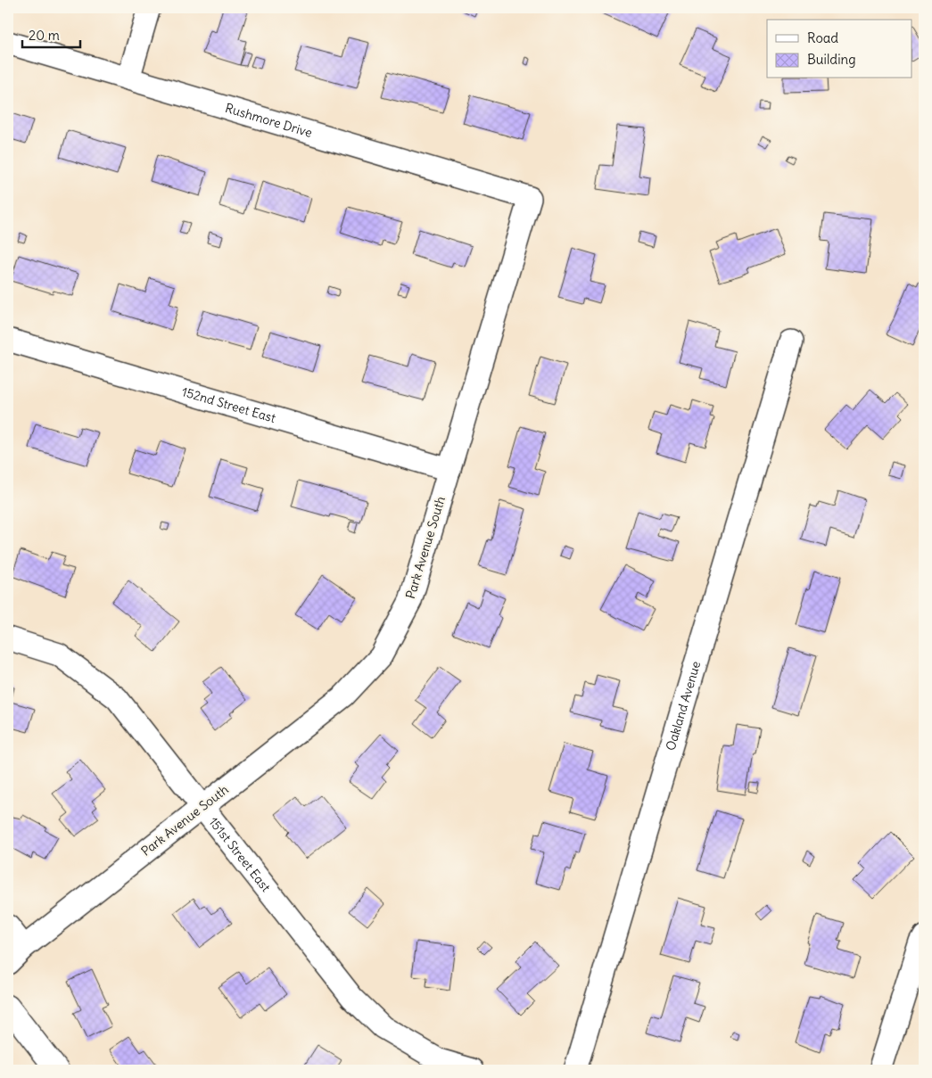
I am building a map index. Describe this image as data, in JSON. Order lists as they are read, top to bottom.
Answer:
{
  "streets": {
    "street": [
      "Rushmore Drive",
      "152nd Street East",
      "Park Avenue South",
      "Oakland Avenue",
      "151st Street East"
    ]
  },
  "crossings": [
    ["Rushmore Drive", "Park Avenue South"],
    ["152nd Street East", "Park Avenue South"],
    ["Park Avenue South", "151st Street East"]
  ],
  "legend": ["Road", "Building"],
  "scale_bar": "20 m"
}
